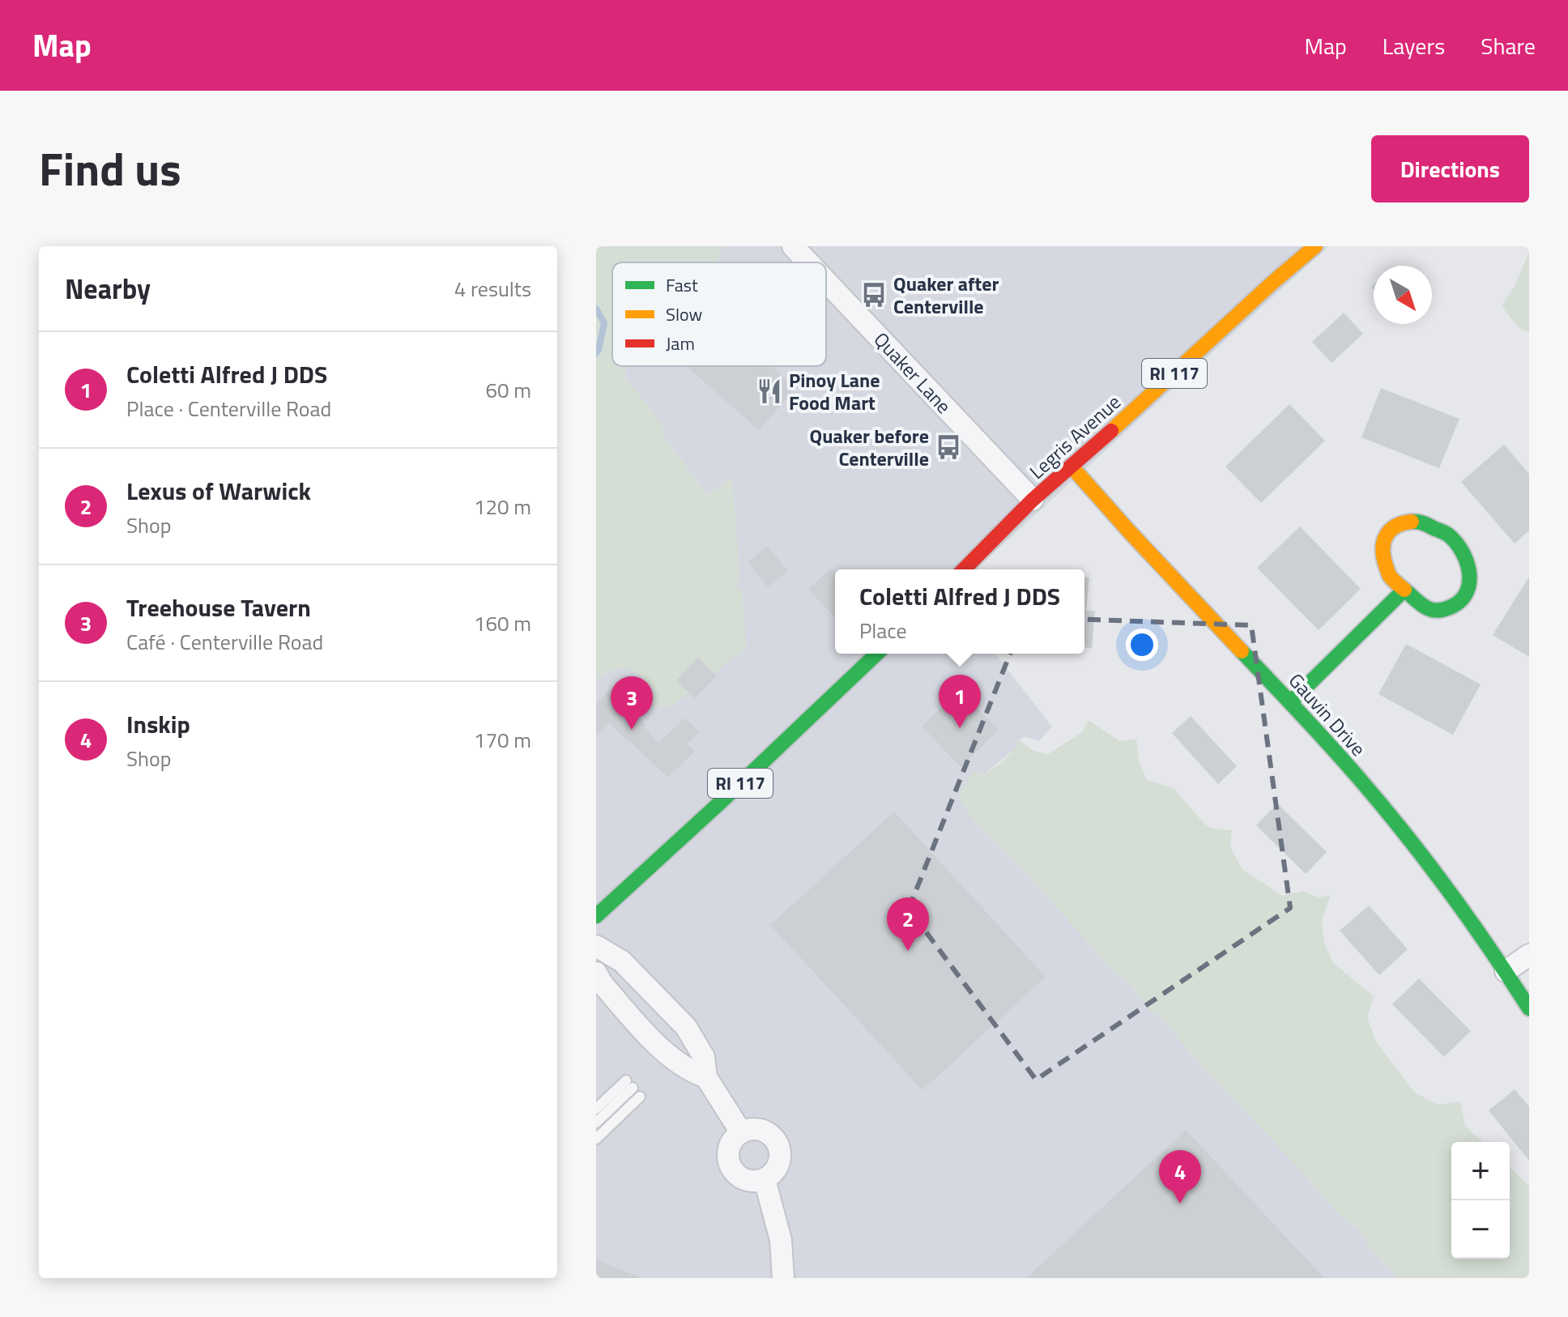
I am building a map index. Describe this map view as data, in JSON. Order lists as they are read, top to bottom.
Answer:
{
  "streets": {
    "street": [
      "Quaker Lane",
      "RI 117",
      "Legris Avenue",
      "Gauvin Drive"
    ]
  },
  "crossings": [
    ["Quaker Lane", "RI 117"],
    ["Quaker Lane", "Legris Avenue"],
    ["RI 117", "Legris Avenue"],
    ["Legris Avenue", "Gauvin Drive"]
  ],
  "places": {
    "bus stop": ["Quaker after Centerville", "Quaker before Centerville"],
    "restaurant": ["Pinoy Lane Food Mart"]
  },
  "legend": ["Fast", "Slow", "Jam"],
  "north": "bottom right",
  "page": {
    "header": "Map",
    "nav": ["Map", "Layers", "Share"],
    "title": "Find us",
    "buttons": "Directions",
    "heading": ["Nearby", "4 results"],
    "list": [
      {
        "mark": "1",
        "name": "Coletti Alfred J DDS",
        "note": "Place · Centerville Road",
        "value": "60 m"
      },
      {
        "mark": "2",
        "name": "Lexus of Warwick",
        "note": "Shop",
        "value": "120 m"
      },
      {
        "mark": "3",
        "name": "Treehouse Tavern",
        "note": "Café · Centerville Road",
        "value": "160 m"
      },
      {
        "mark": "4",
        "name": "Inskip",
        "note": "Shop",
        "value": "170 m"
      }
    ],
    "popup": ["Coletti Alfred J DDS", "Place"],
    "pins": [
      "1",
      "3",
      "2",
      "4"
    ],
    "map_buttons": ["+", "−"]
  }
}
